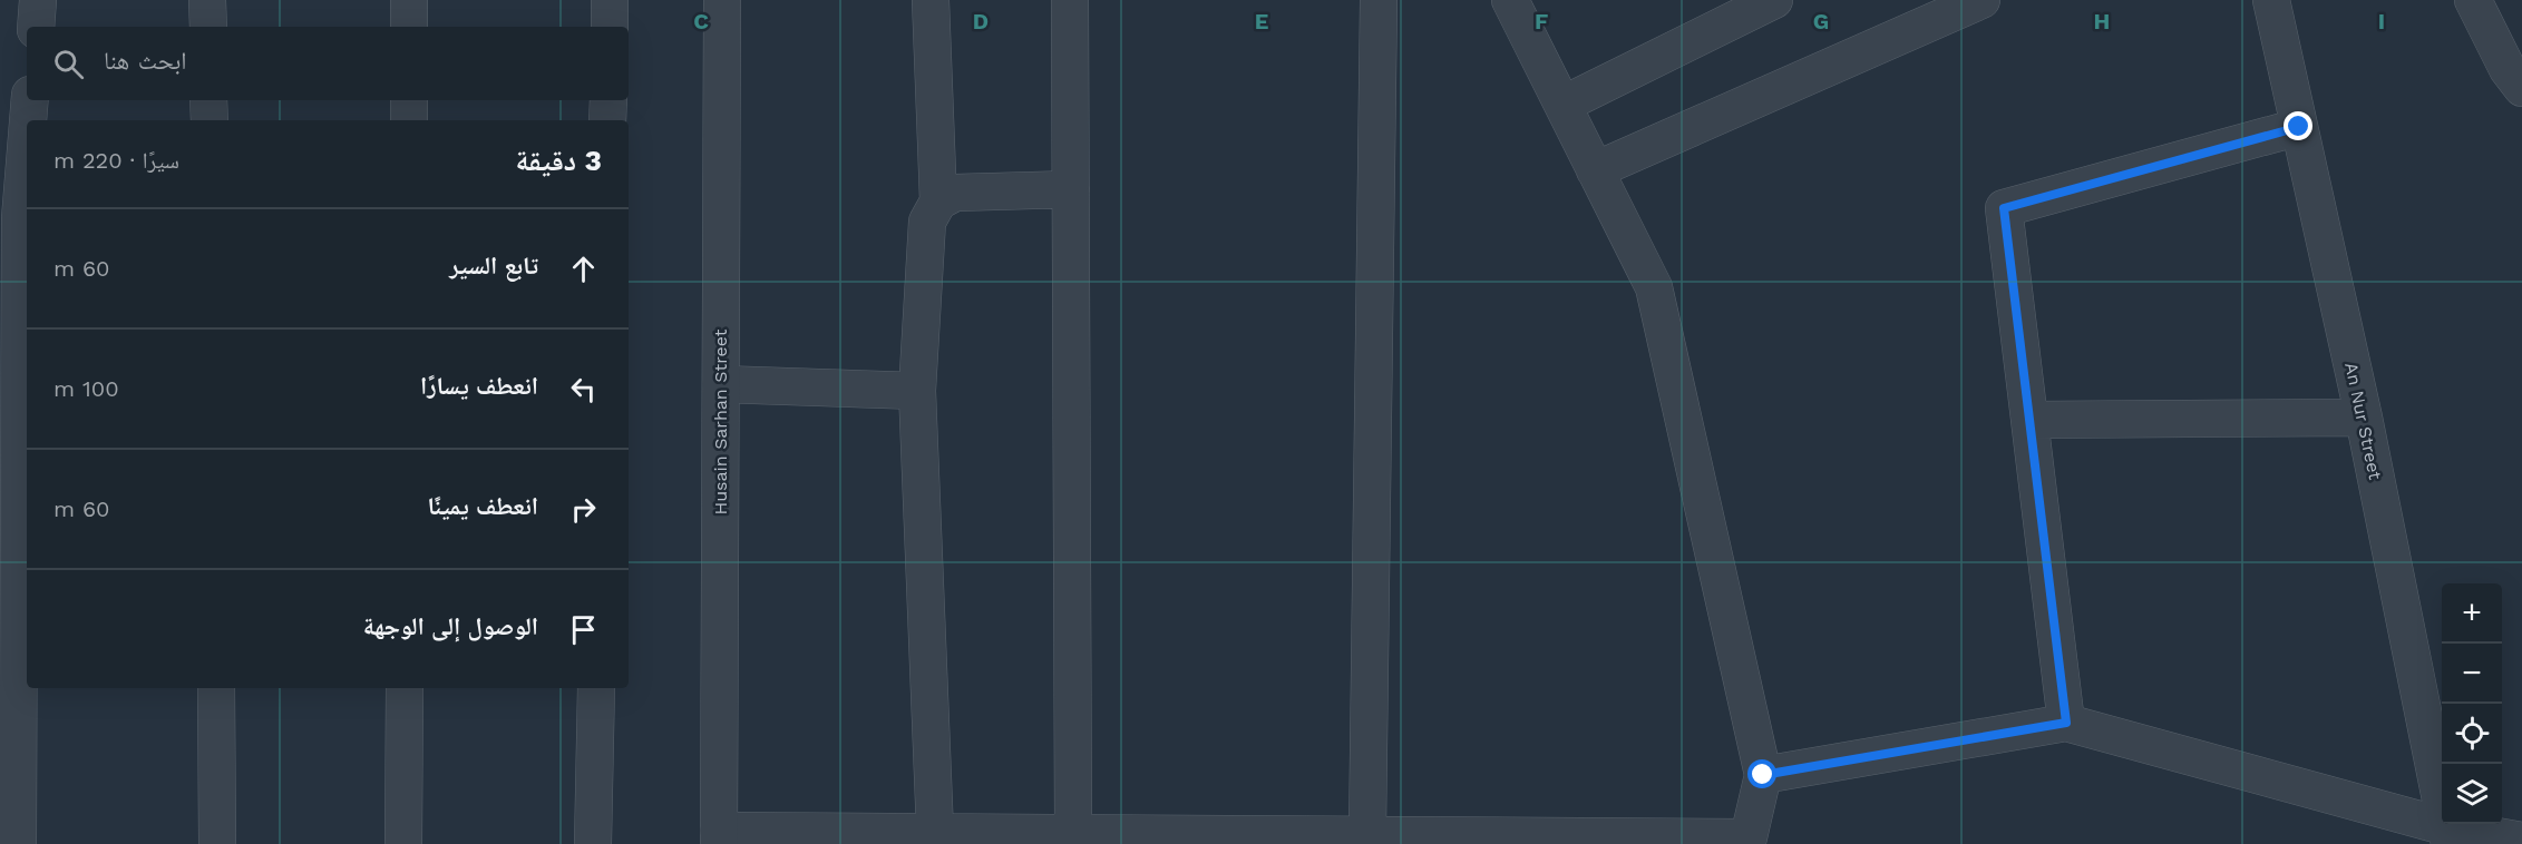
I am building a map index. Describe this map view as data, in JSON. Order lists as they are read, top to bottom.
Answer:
{
  "streets": {
    "street": ["An Nur Street", "Husain Sarhan Street"]
  },
  "page": {
    "search": "ابحث هنا",
    "heading": ["3 دقيقة", "سيرًا · 220 m"],
    "list": [
      ["تابع السير", "60 m"],
      ["انعطف يسارًا", "100 m"],
      ["انعطف يمينًا", "60 m"],
      "الوصول إلى الوجهة"
    ],
    "map_buttons": ["+", "−"]
  },
  "grid": {
    "columns": [
      "C",
      "D",
      "E",
      "F",
      "G",
      "H",
      "I"
    ]
  }
}
